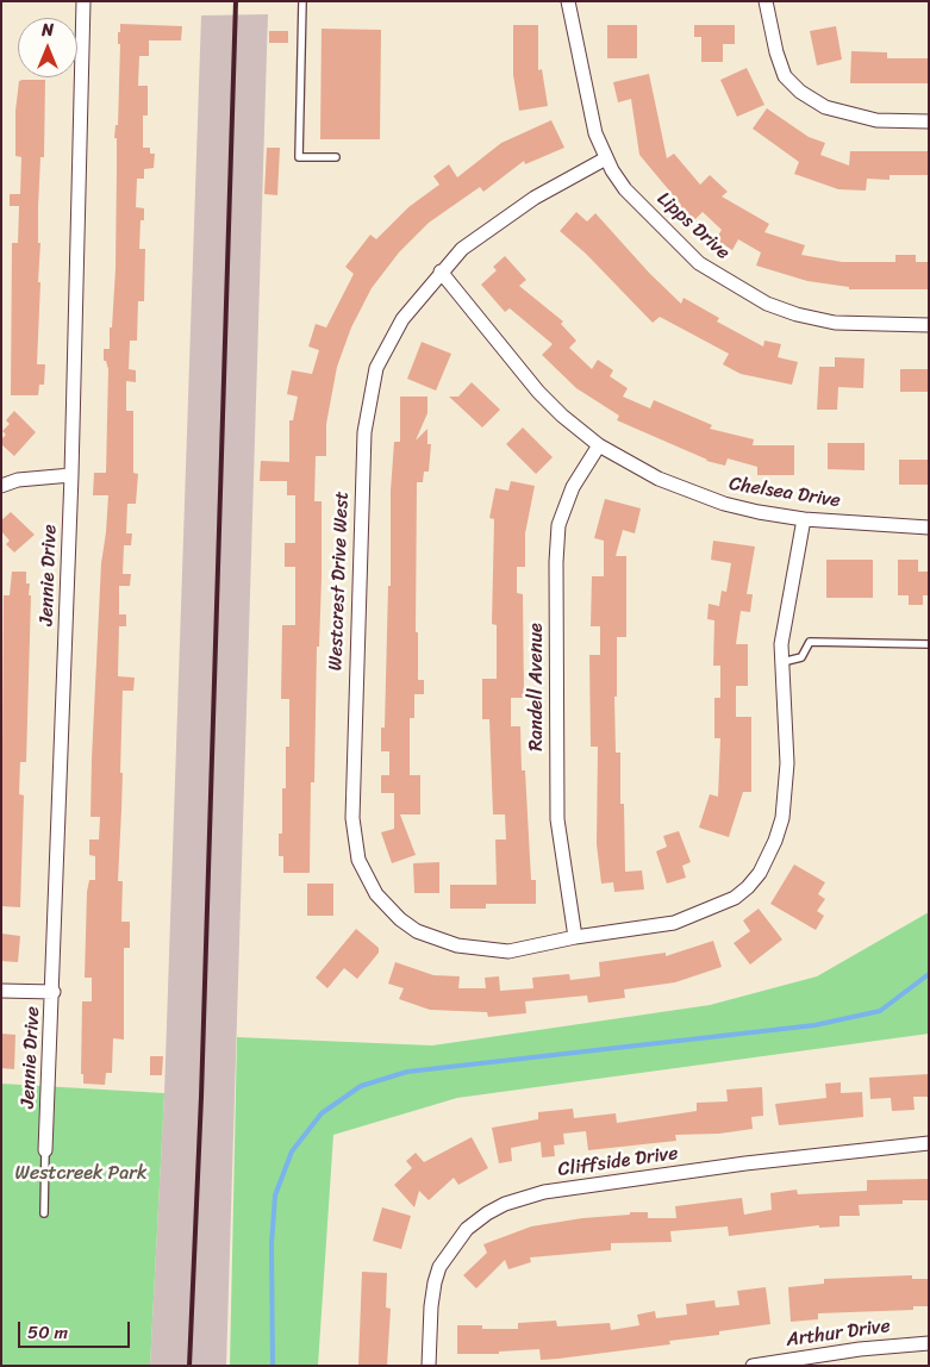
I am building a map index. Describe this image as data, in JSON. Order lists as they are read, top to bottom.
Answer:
{
  "streets": {
    "street": [
      "Lipps Drive",
      "Chelsea Drive",
      "Jennie Drive",
      "Westcrest Drive West",
      "Randell Avenue",
      "Cliffside Drive",
      "Arthur Drive"
    ]
  },
  "crossings": [
    ["Lipps Drive", "Westcrest Drive West"],
    ["Chelsea Drive", "Westcrest Drive West"],
    ["Chelsea Drive", "Randell Avenue"],
    ["Westcrest Drive West", "Randell Avenue"]
  ],
  "parks": ["Westcreek Park"],
  "scale_bar": "50 m",
  "north": "top"
}
